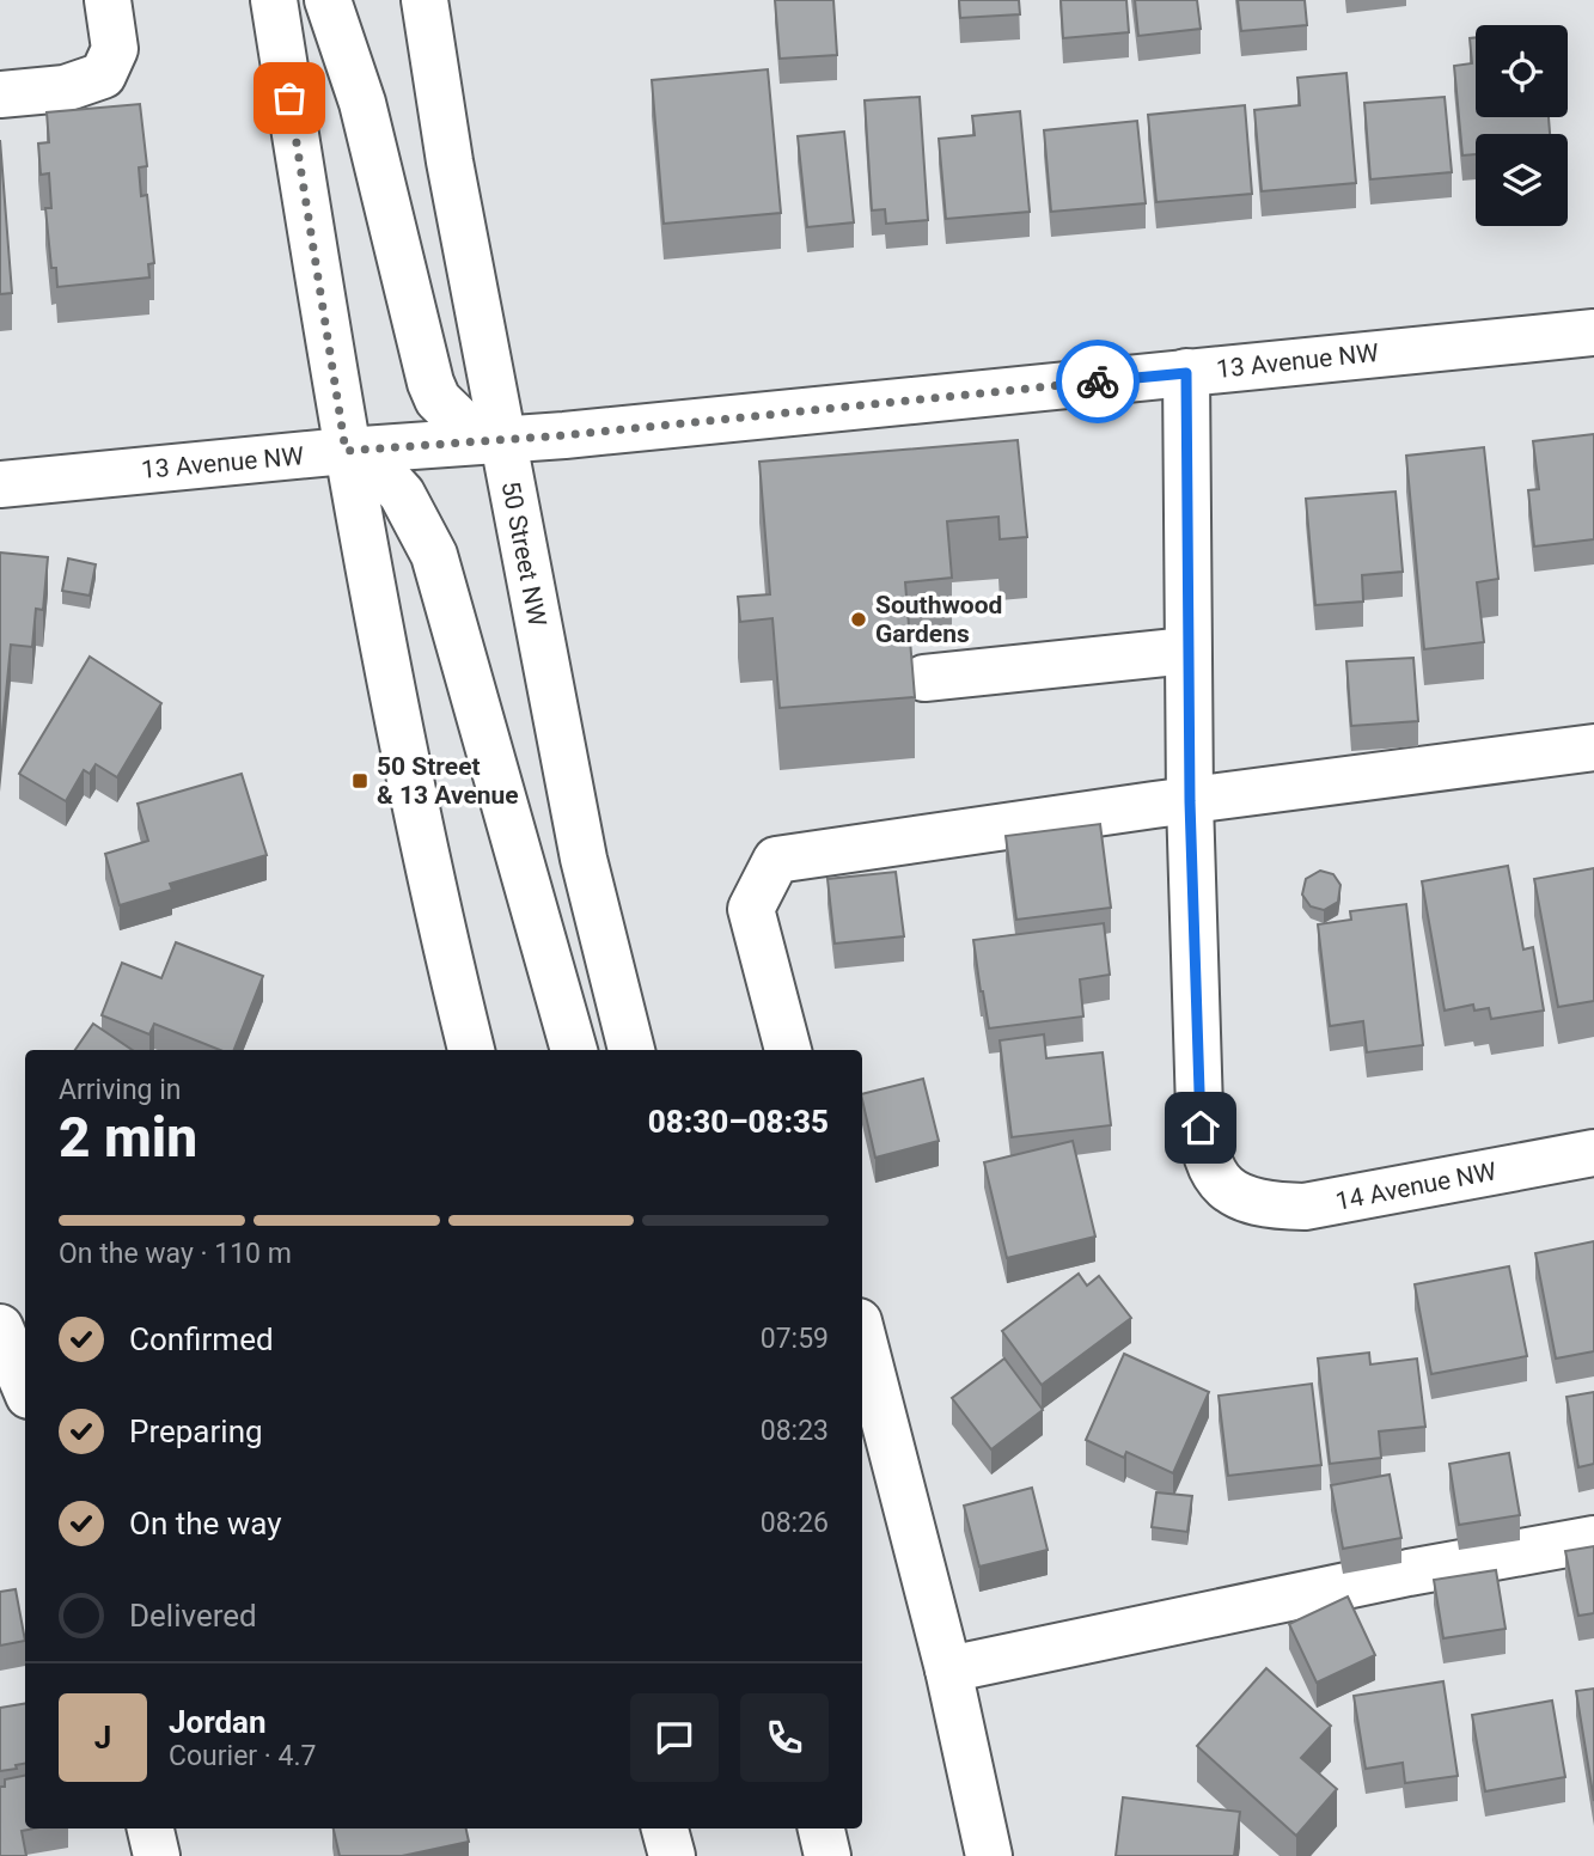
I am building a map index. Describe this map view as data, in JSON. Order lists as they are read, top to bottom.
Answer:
{
  "streets": {
    "main road": ["13 Avenue NW", "50 Street NW", "14 Avenue NW"]
  },
  "crossings": [
    ["13 Avenue NW", "50 Street NW"]
  ],
  "places": {
    "other": ["Southwood Gardens"],
    "transit": ["50 Street & 13 Avenue"]
  },
  "page": {
    "heading": ["2 min", "Arriving in", "08:30–08:35"],
    "panel": ["Jordan", "Courier · 4.7"],
    "bar": "On the way · 110 m",
    "list": [
      ["Confirmed", "07:59"],
      ["Preparing", "08:23"],
      ["On the way", "08:26"],
      "Delivered"
    ],
    "round": "J"
  }
}
